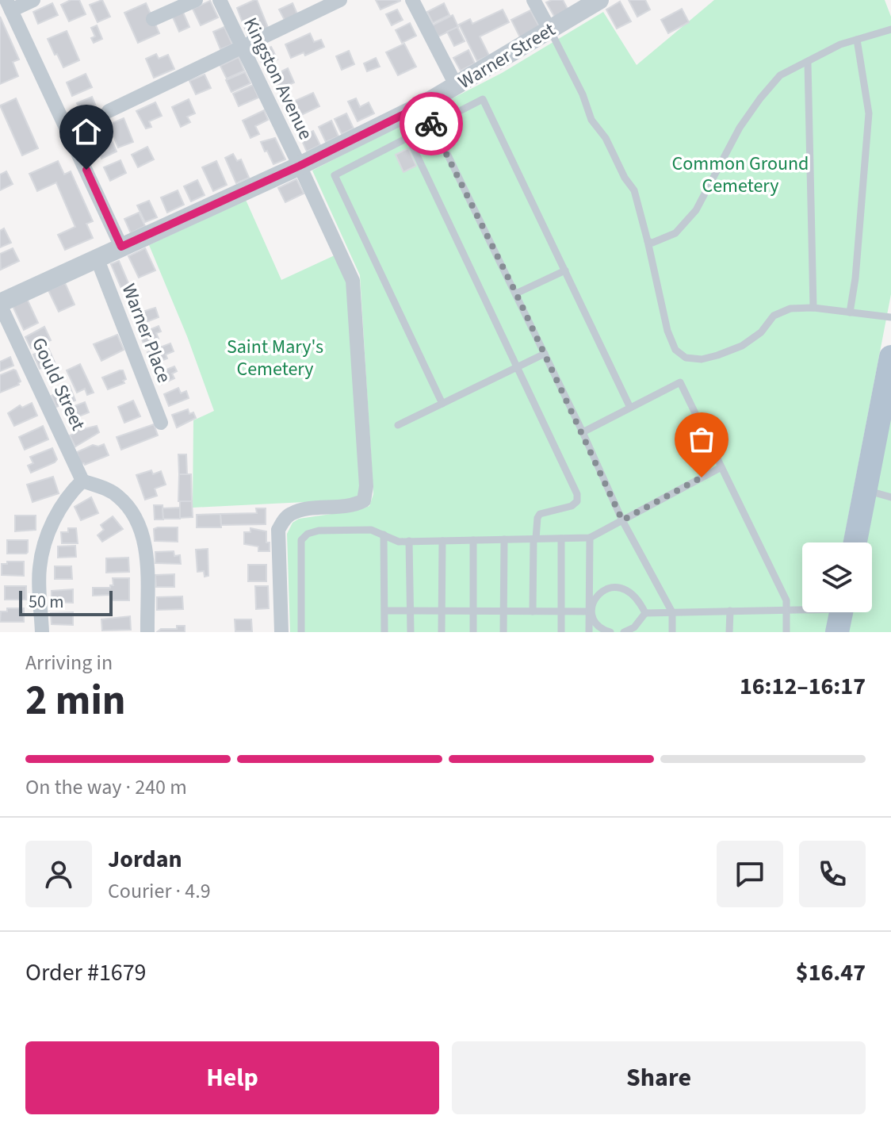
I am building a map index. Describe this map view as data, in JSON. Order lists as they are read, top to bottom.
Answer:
{
  "streets": {
    "street": [
      "Warner Street",
      "Kingston Avenue",
      "Warner Place",
      "Gould Street"
    ]
  },
  "crossings": [
    ["Warner Street", "Kingston Avenue"],
    ["Warner Street", "Warner Place"],
    ["Warner Street", "Gould Street"]
  ],
  "parks": ["Common Ground Cemetery", "Saint Mary's Cemetery"],
  "scale_bar": "50 m",
  "page": {
    "scale": "50 m",
    "heading": ["2 min", "Arriving in", "16:12–16:17"],
    "panel": [
      "Jordan",
      "Courier · 4.9",
      "Order #1679",
      "$16.47"
    ],
    "bar": "On the way · 240 m",
    "buttons": ["Help", "Share"]
  }
}
